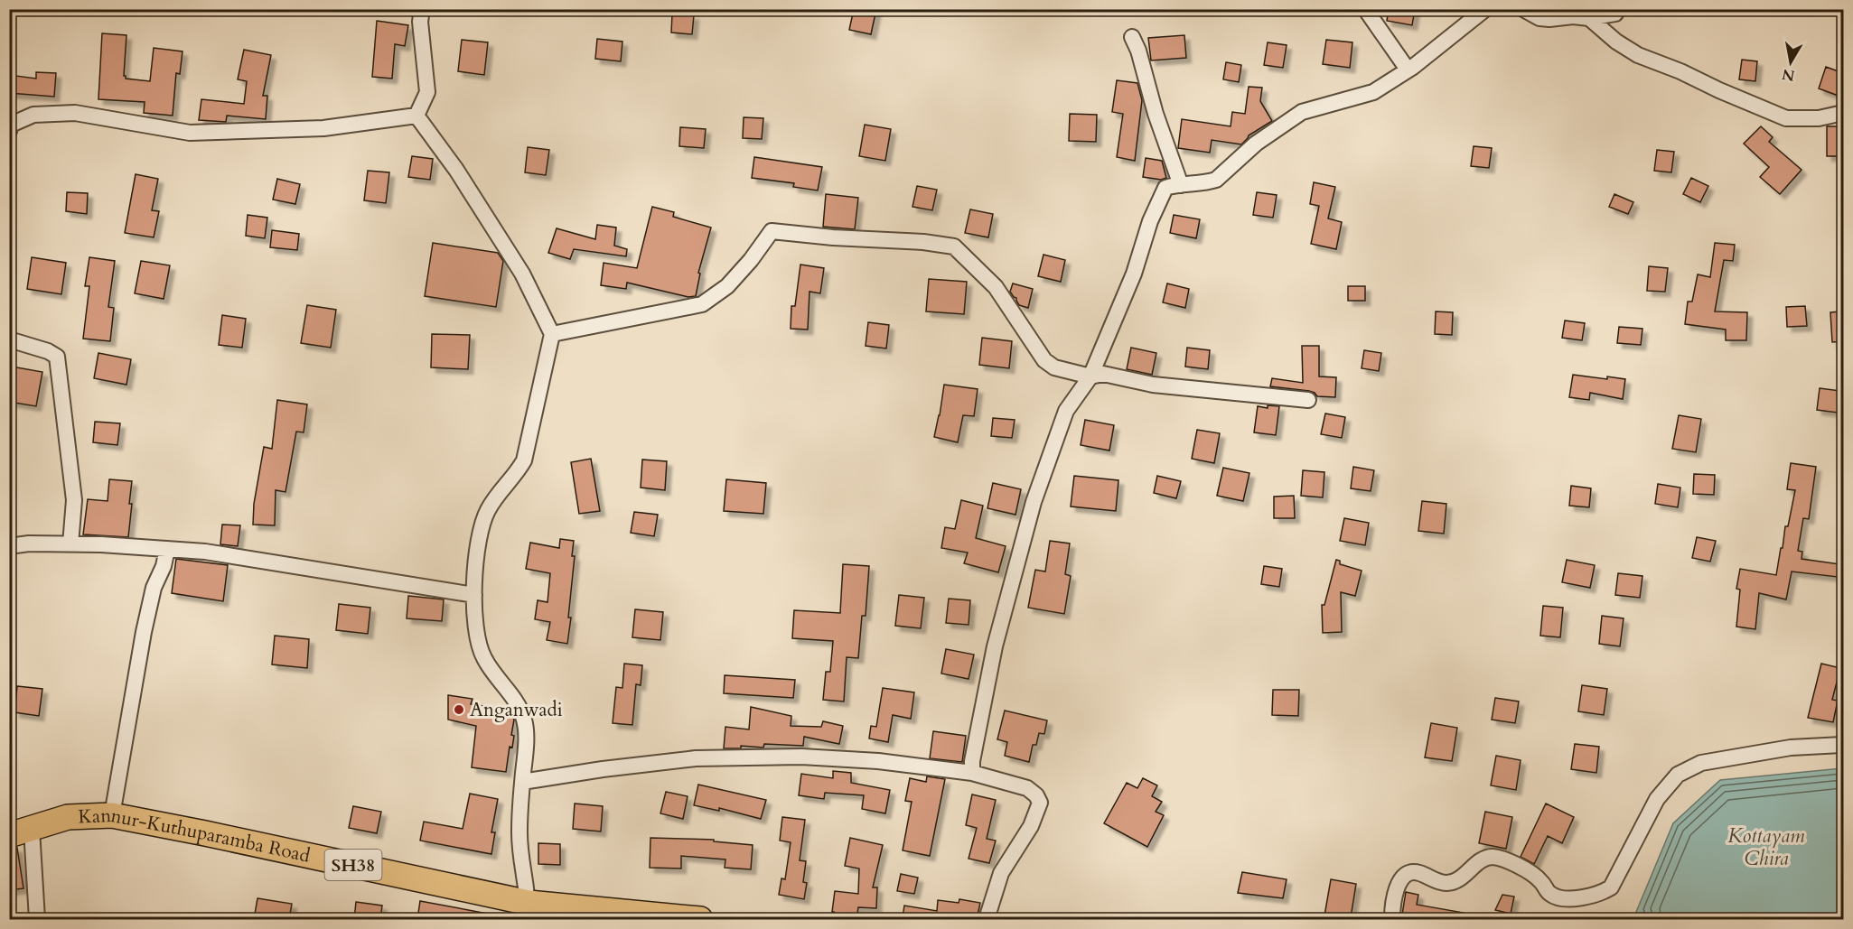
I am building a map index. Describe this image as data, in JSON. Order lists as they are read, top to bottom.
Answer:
{
  "streets": {
    "main road": ["Kannur-Kuthuparamba Road", "SH38"]
  },
  "water": ["Kottayam Chira"],
  "places": ["Anganwadi"],
  "north": "bottom"
}
